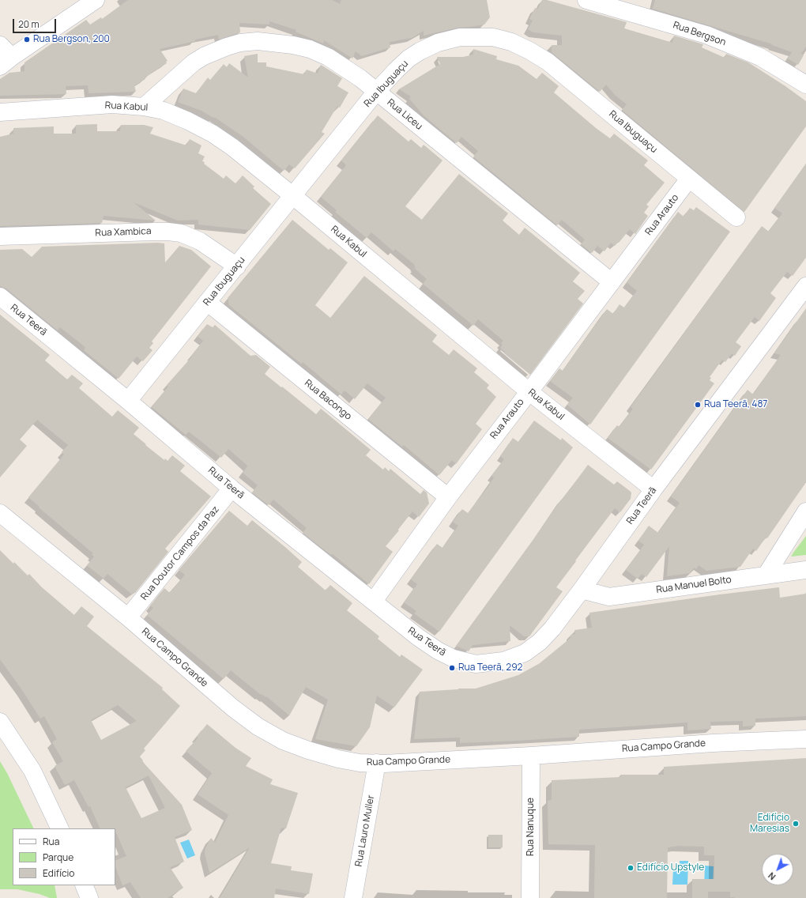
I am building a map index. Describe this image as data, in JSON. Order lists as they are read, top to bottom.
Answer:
{
  "streets": {
    "street": [
      "Rua Bergson",
      "Rua Ibuguaçu",
      "Rua Kabul",
      "Rua Liceu",
      "Rua Arauto",
      "Rua Xambica",
      "Rua Teerã",
      "Rua Bacongo",
      "Rua Doutor Campos da Paz",
      "Rua Manuel Bolto",
      "Rua Campo Grande",
      "Rua Nanuque",
      "Rua Lauro Muller"
    ]
  },
  "crossings": [
    ["Rua Ibuguaçu", "Rua Kabul"],
    ["Rua Ibuguaçu", "Rua Liceu"],
    ["Rua Ibuguaçu", "Rua Arauto"],
    ["Rua Ibuguaçu", "Rua Xambica"],
    ["Rua Ibuguaçu", "Rua Teerã"],
    ["Rua Ibuguaçu", "Rua Bacongo"],
    ["Rua Kabul", "Rua Liceu"],
    ["Rua Kabul", "Rua Arauto"],
    ["Rua Kabul", "Rua Teerã"],
    ["Rua Liceu", "Rua Arauto"],
    ["Rua Arauto", "Rua Teerã"],
    ["Rua Arauto", "Rua Bacongo"],
    ["Rua Teerã", "Rua Doutor Campos da Paz"],
    ["Rua Teerã", "Rua Manuel Bolto"],
    ["Rua Doutor Campos da Paz", "Rua Campo Grande"],
    ["Rua Campo Grande", "Rua Nanuque"],
    ["Rua Campo Grande", "Rua Lauro Muller"]
  ],
  "places": [
    "Rua Bergson, 200",
    "Rua Teerã, 487",
    "Rua Teerã, 292",
    "Edifício Maresias",
    "Edifício Upstyle"
  ],
  "legend": ["Rua", "Parque", "Edifício"],
  "scale_bar": "20 m",
  "north": "bottom left"
}
